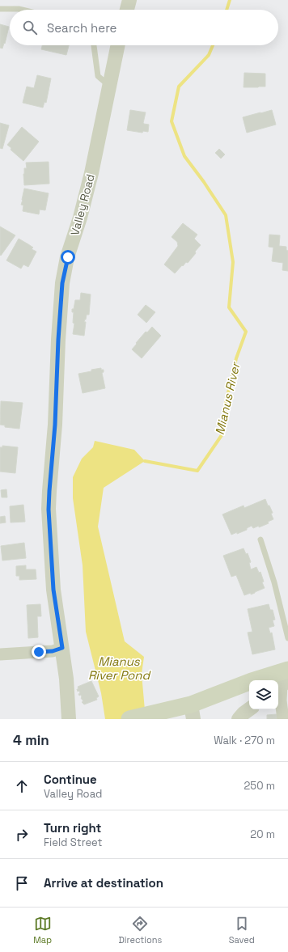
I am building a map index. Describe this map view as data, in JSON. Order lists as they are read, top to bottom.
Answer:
{
  "streets": {
    "street": ["Valley Road"]
  },
  "water": ["Mianus River", "Mianus River Pond"],
  "page": {
    "search": "Search here",
    "heading": ["4 min", "Walk · 270 m"],
    "list": [
      ["Continue", "Valley Road", "250 m"],
      ["Turn right", "Field Street", "20 m"],
      "Arrive at destination"
    ],
    "nav": ["Map", "Directions", "Saved"]
  }
}
